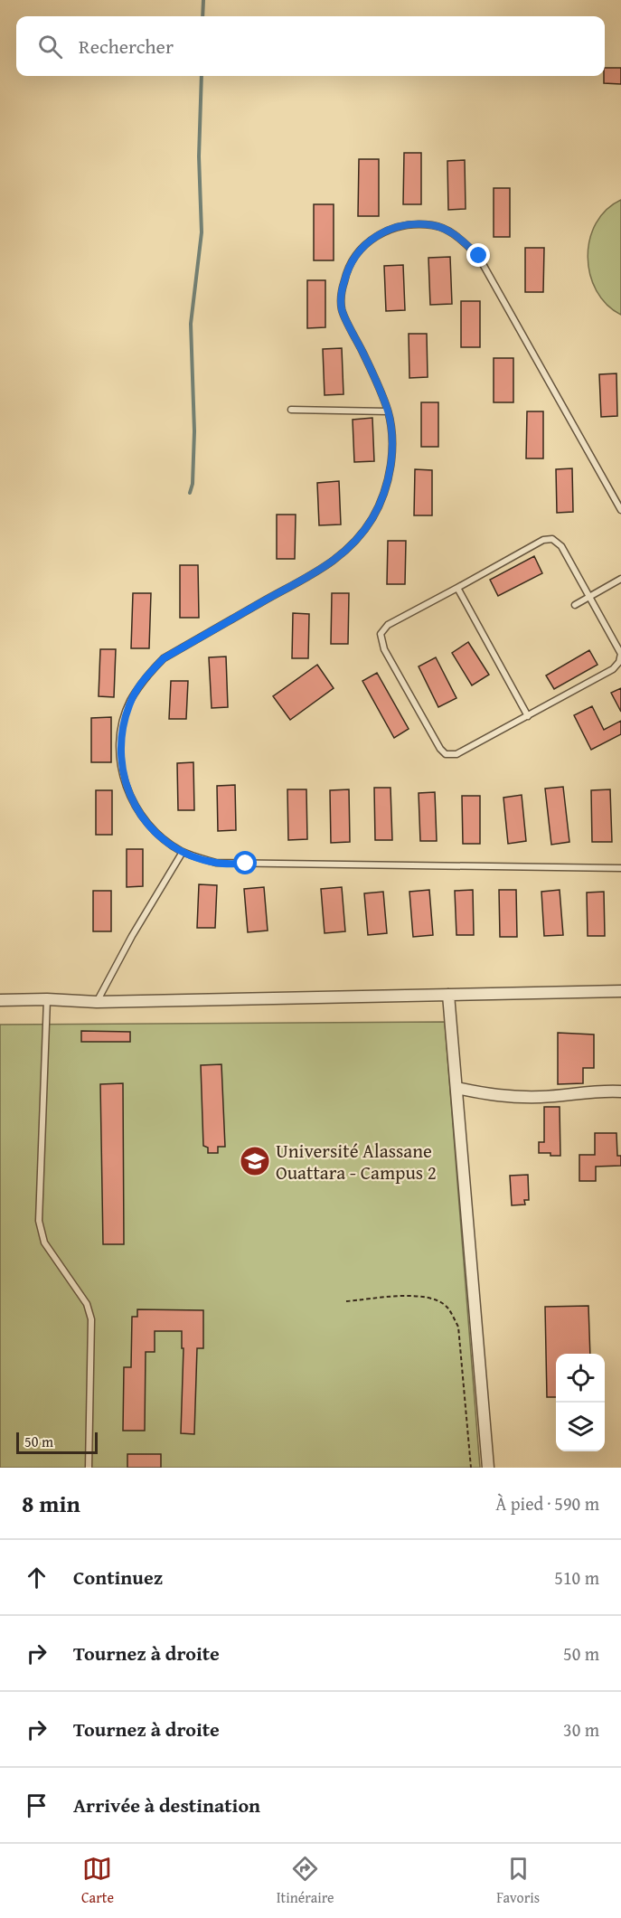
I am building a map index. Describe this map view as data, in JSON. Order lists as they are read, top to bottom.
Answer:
{
  "places": {
    "school or university": ["Université Alassane Ouattara - Campus 2"]
  },
  "scale_bar": "50 m",
  "page": {
    "search": "Rechercher",
    "scale": "50 m",
    "heading": ["8 min", "À pied · 590 m"],
    "list": [
      ["Continuez", "510 m"],
      ["Tournez à droite", "50 m"],
      ["Tournez à droite", "30 m"],
      "Arrivée à destination"
    ],
    "nav": ["Carte", "Itinéraire", "Favoris"]
  }
}
